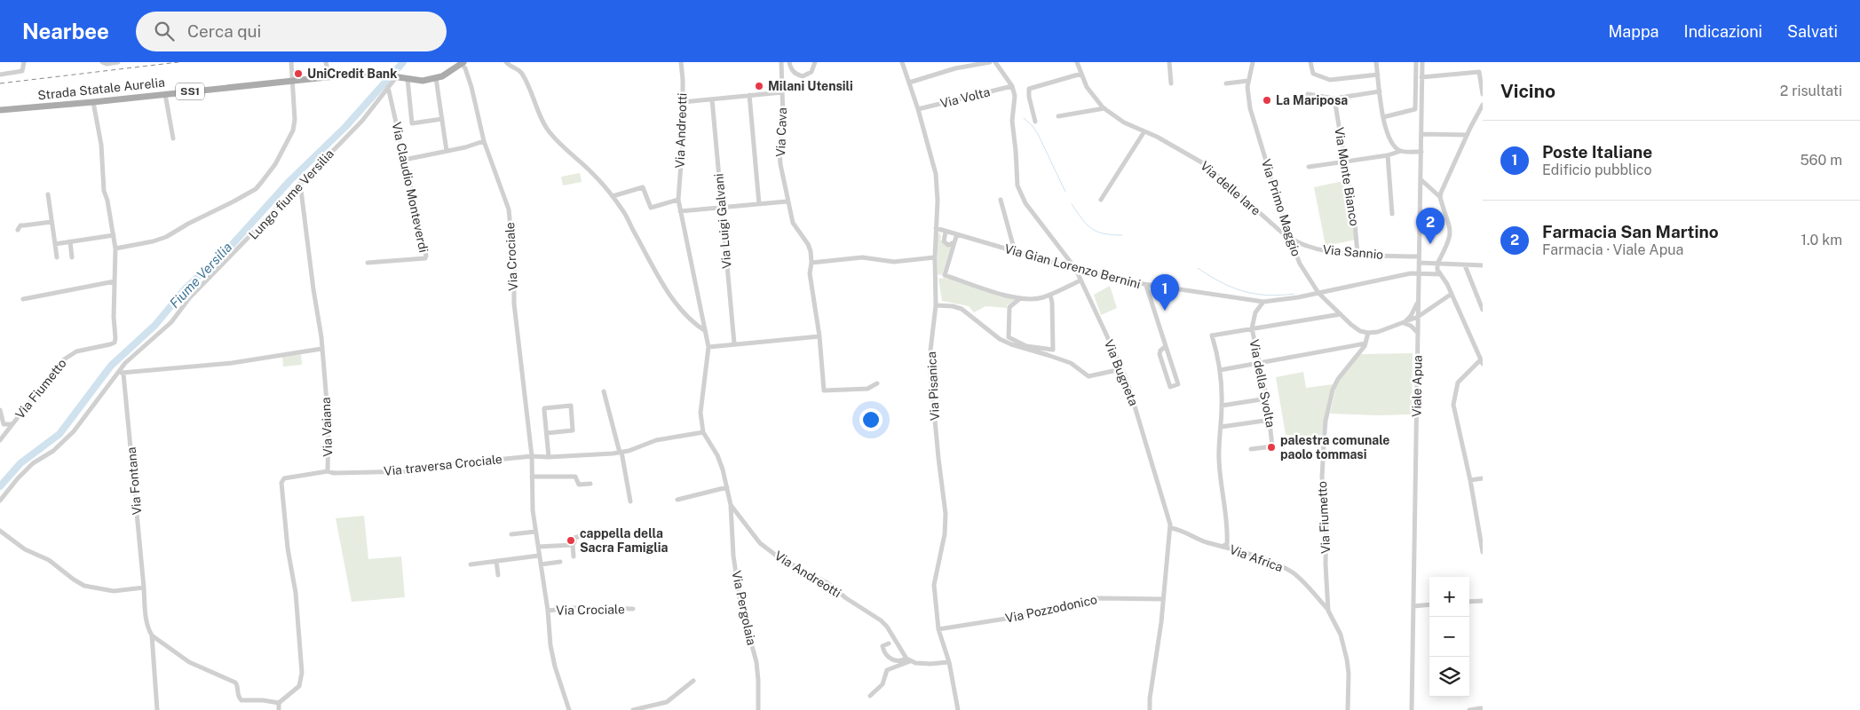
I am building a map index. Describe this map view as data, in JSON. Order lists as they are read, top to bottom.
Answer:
{
  "streets": {
    "main road": ["Strada Statale Aurelia", "SS1"],
    "street": [
      "Via Volta",
      "Via Andreotti",
      "Via Cava",
      "Via Monte Bianco",
      "Via Claudio Monteverdi",
      "Via delle Iare",
      "Lungo fiume Versilia",
      "Via Primo Maggio",
      "Via Luigi Galvani",
      "Via Sannio",
      "Via Crociale",
      "Via Gian Lorenzo Bernini",
      "Via Bugneta",
      "Via della Svolta",
      "Via Pisanica",
      "Viale Apua",
      "Via Fiumetto",
      "Via Vaiana",
      "Via traversa Crociale",
      "Via Fontana",
      "Via Africa",
      "Via Pergolaia",
      "Via Pozzodonico"
    ]
  },
  "crossings": [
    ["Strada Statale Aurelia", "Lungo fiume Versilia"],
    ["Strada Statale Aurelia", "Via Crociale"],
    ["Strada Statale Aurelia", "Via Fiumetto"],
    ["Via Volta", "Via Bugneta"],
    ["Via Volta", "Via Pisanica"],
    ["Via Andreotti", "Via Pergolaia"],
    ["Via Monte Bianco", "Via Sannio"],
    ["Via Claudio Monteverdi", "Lungo fiume Versilia"],
    ["Via delle Iare", "Via Primo Maggio"],
    ["Via delle Iare", "Via Sannio"],
    ["Lungo fiume Versilia", "Via Vaiana"],
    ["Via Primo Maggio", "Via Sannio"],
    ["Via Primo Maggio", "Via Gian Lorenzo Bernini"],
    ["Via Primo Maggio", "Via Fiumetto"],
    ["Via Sannio", "Viale Apua"],
    ["Via Crociale", "Via traversa Crociale"],
    ["Via Gian Lorenzo Bernini", "Via Bugneta"],
    ["Via Gian Lorenzo Bernini", "Via della Svolta"],
    ["Via Gian Lorenzo Bernini", "Via Pisanica"],
    ["Via Gian Lorenzo Bernini", "Viale Apua"],
    ["Via Bugneta", "Via Africa"],
    ["Via Bugneta", "Via Pozzodonico"],
    ["Via Pisanica", "Via Pozzodonico"],
    ["Via Fiumetto", "Via Africa"],
    ["Via Vaiana", "Via traversa Crociale"]
  ],
  "water": ["Fiume Versilia"],
  "places": [
    "UniCredit Bank",
    "Milani Utensili",
    "La Mariposa",
    "palestra comunale paolo tommasi",
    "cappella della Sacra Famiglia"
  ],
  "page": {
    "header": "Nearbee",
    "search": "Cerca qui",
    "nav": ["Mappa", "Indicazioni", "Salvati"],
    "heading": ["Vicino", "2 risultati"],
    "list": [
      {
        "mark": "1",
        "name": "Poste Italiane",
        "note": "Edificio pubblico",
        "value": "560 m"
      },
      {
        "mark": "2",
        "name": "Farmacia San Martino",
        "note": "Farmacia · Viale Apua",
        "value": "1.0 km"
      }
    ],
    "pins": ["2", "1"],
    "map_buttons": ["+", "−"]
  }
}
